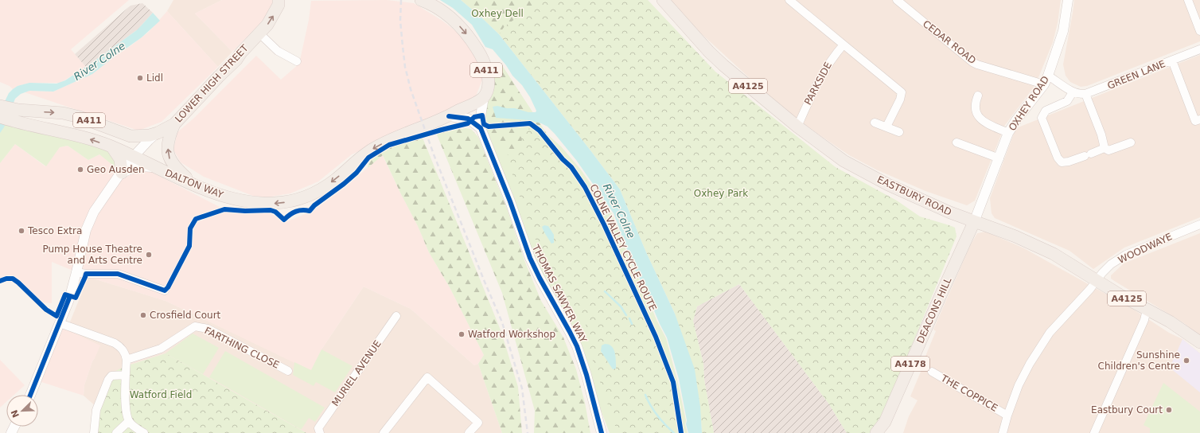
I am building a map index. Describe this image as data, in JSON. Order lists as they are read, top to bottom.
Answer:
{
  "streets": {
    "main road": [
      "A411",
      "LOWER HIGH STREET",
      "A4125",
      "DALTON WAY",
      "EASTBURY ROAD",
      "DEACONS HILL",
      "A4178"
    ],
    "street": [
      "CEDAR ROAD",
      "GREEN LANE",
      "PARKSIDE",
      "OXHEY ROAD",
      "WOODWAYE",
      "THOMAS SAWYER WAY",
      "FARTHING CLOSE",
      "MURIEL AVENUE",
      "THE COPPICE"
    ],
    "cycle path": ["COLNE VALLEY CYCLE ROUTE"]
  },
  "crossings": [
    ["CEDAR ROAD", "GREEN LANE"],
    ["CEDAR ROAD", "OXHEY ROAD"],
    ["A411", "LOWER HIGH STREET"],
    ["A411", "DALTON WAY"],
    ["A411", "THOMAS SAWYER WAY"],
    ["GREEN LANE", "OXHEY ROAD"],
    ["LOWER HIGH STREET", "DALTON WAY"],
    ["PARKSIDE", "EASTBURY ROAD"],
    ["OXHEY ROAD", "EASTBURY ROAD"],
    ["OXHEY ROAD", "DEACONS HILL"],
    ["DALTON WAY", "THOMAS SAWYER WAY"],
    ["EASTBURY ROAD", "WOODWAYE"],
    ["EASTBURY ROAD", "DEACONS HILL"],
    ["WOODWAYE", "THE COPPICE"]
  ],
  "one_way": ["DALTON WAY"],
  "water": ["River Colne"],
  "parks": ["Oxhey Dell", "Oxhey Park", "Watford Field"],
  "places": [
    "Lidl",
    "Geo Ausden",
    "Tesco Extra",
    "Pump House Theatre and Arts Centre",
    "Crosfield Court",
    "Watford Workshop",
    "Sunshine Children's Centre",
    "Eastbury Court"
  ],
  "north": "bottom left"
}
